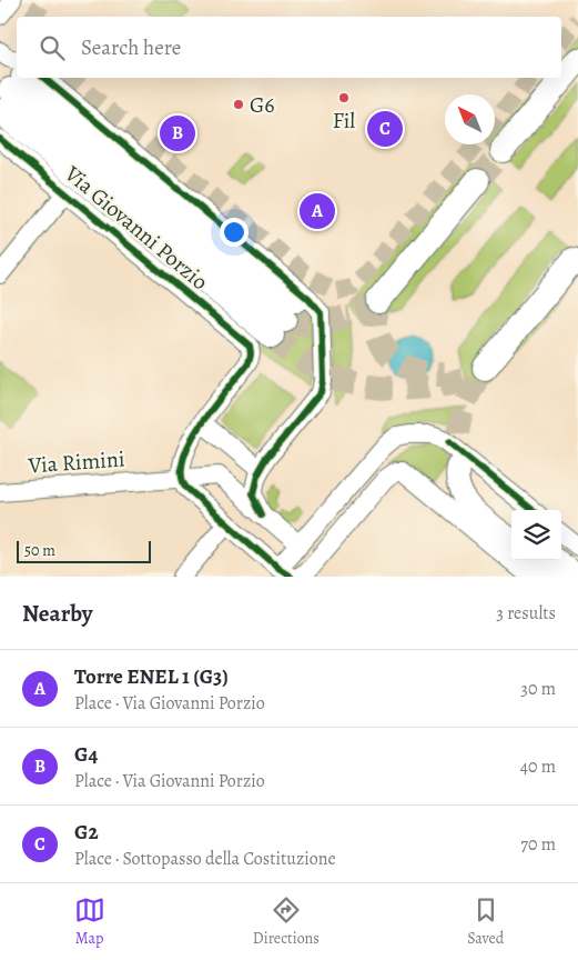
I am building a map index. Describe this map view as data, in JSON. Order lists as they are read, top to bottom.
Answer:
{
  "streets": {
    "street": ["Via Giovanni Porzio", "Via Rimini"]
  },
  "places": ["Fil", "G6"],
  "scale_bar": "50 m",
  "north": "top left",
  "page": {
    "search": "Search here",
    "pins": ["C", "B", "A"],
    "scale": "50 m",
    "heading": ["Nearby", "3 results"],
    "list": [
      {
        "mark": "A",
        "name": "Torre ENEL 1 (G3)",
        "note": "Place · Via Giovanni Porzio",
        "value": "30 m"
      },
      {
        "mark": "B",
        "name": "G4",
        "note": "Place · Via Giovanni Porzio",
        "value": "40 m"
      },
      {
        "mark": "C",
        "name": "G2",
        "note": "Place · Sottopasso della Costituzione",
        "value": "70 m"
      }
    ],
    "nav": ["Map", "Directions", "Saved"]
  }
}
